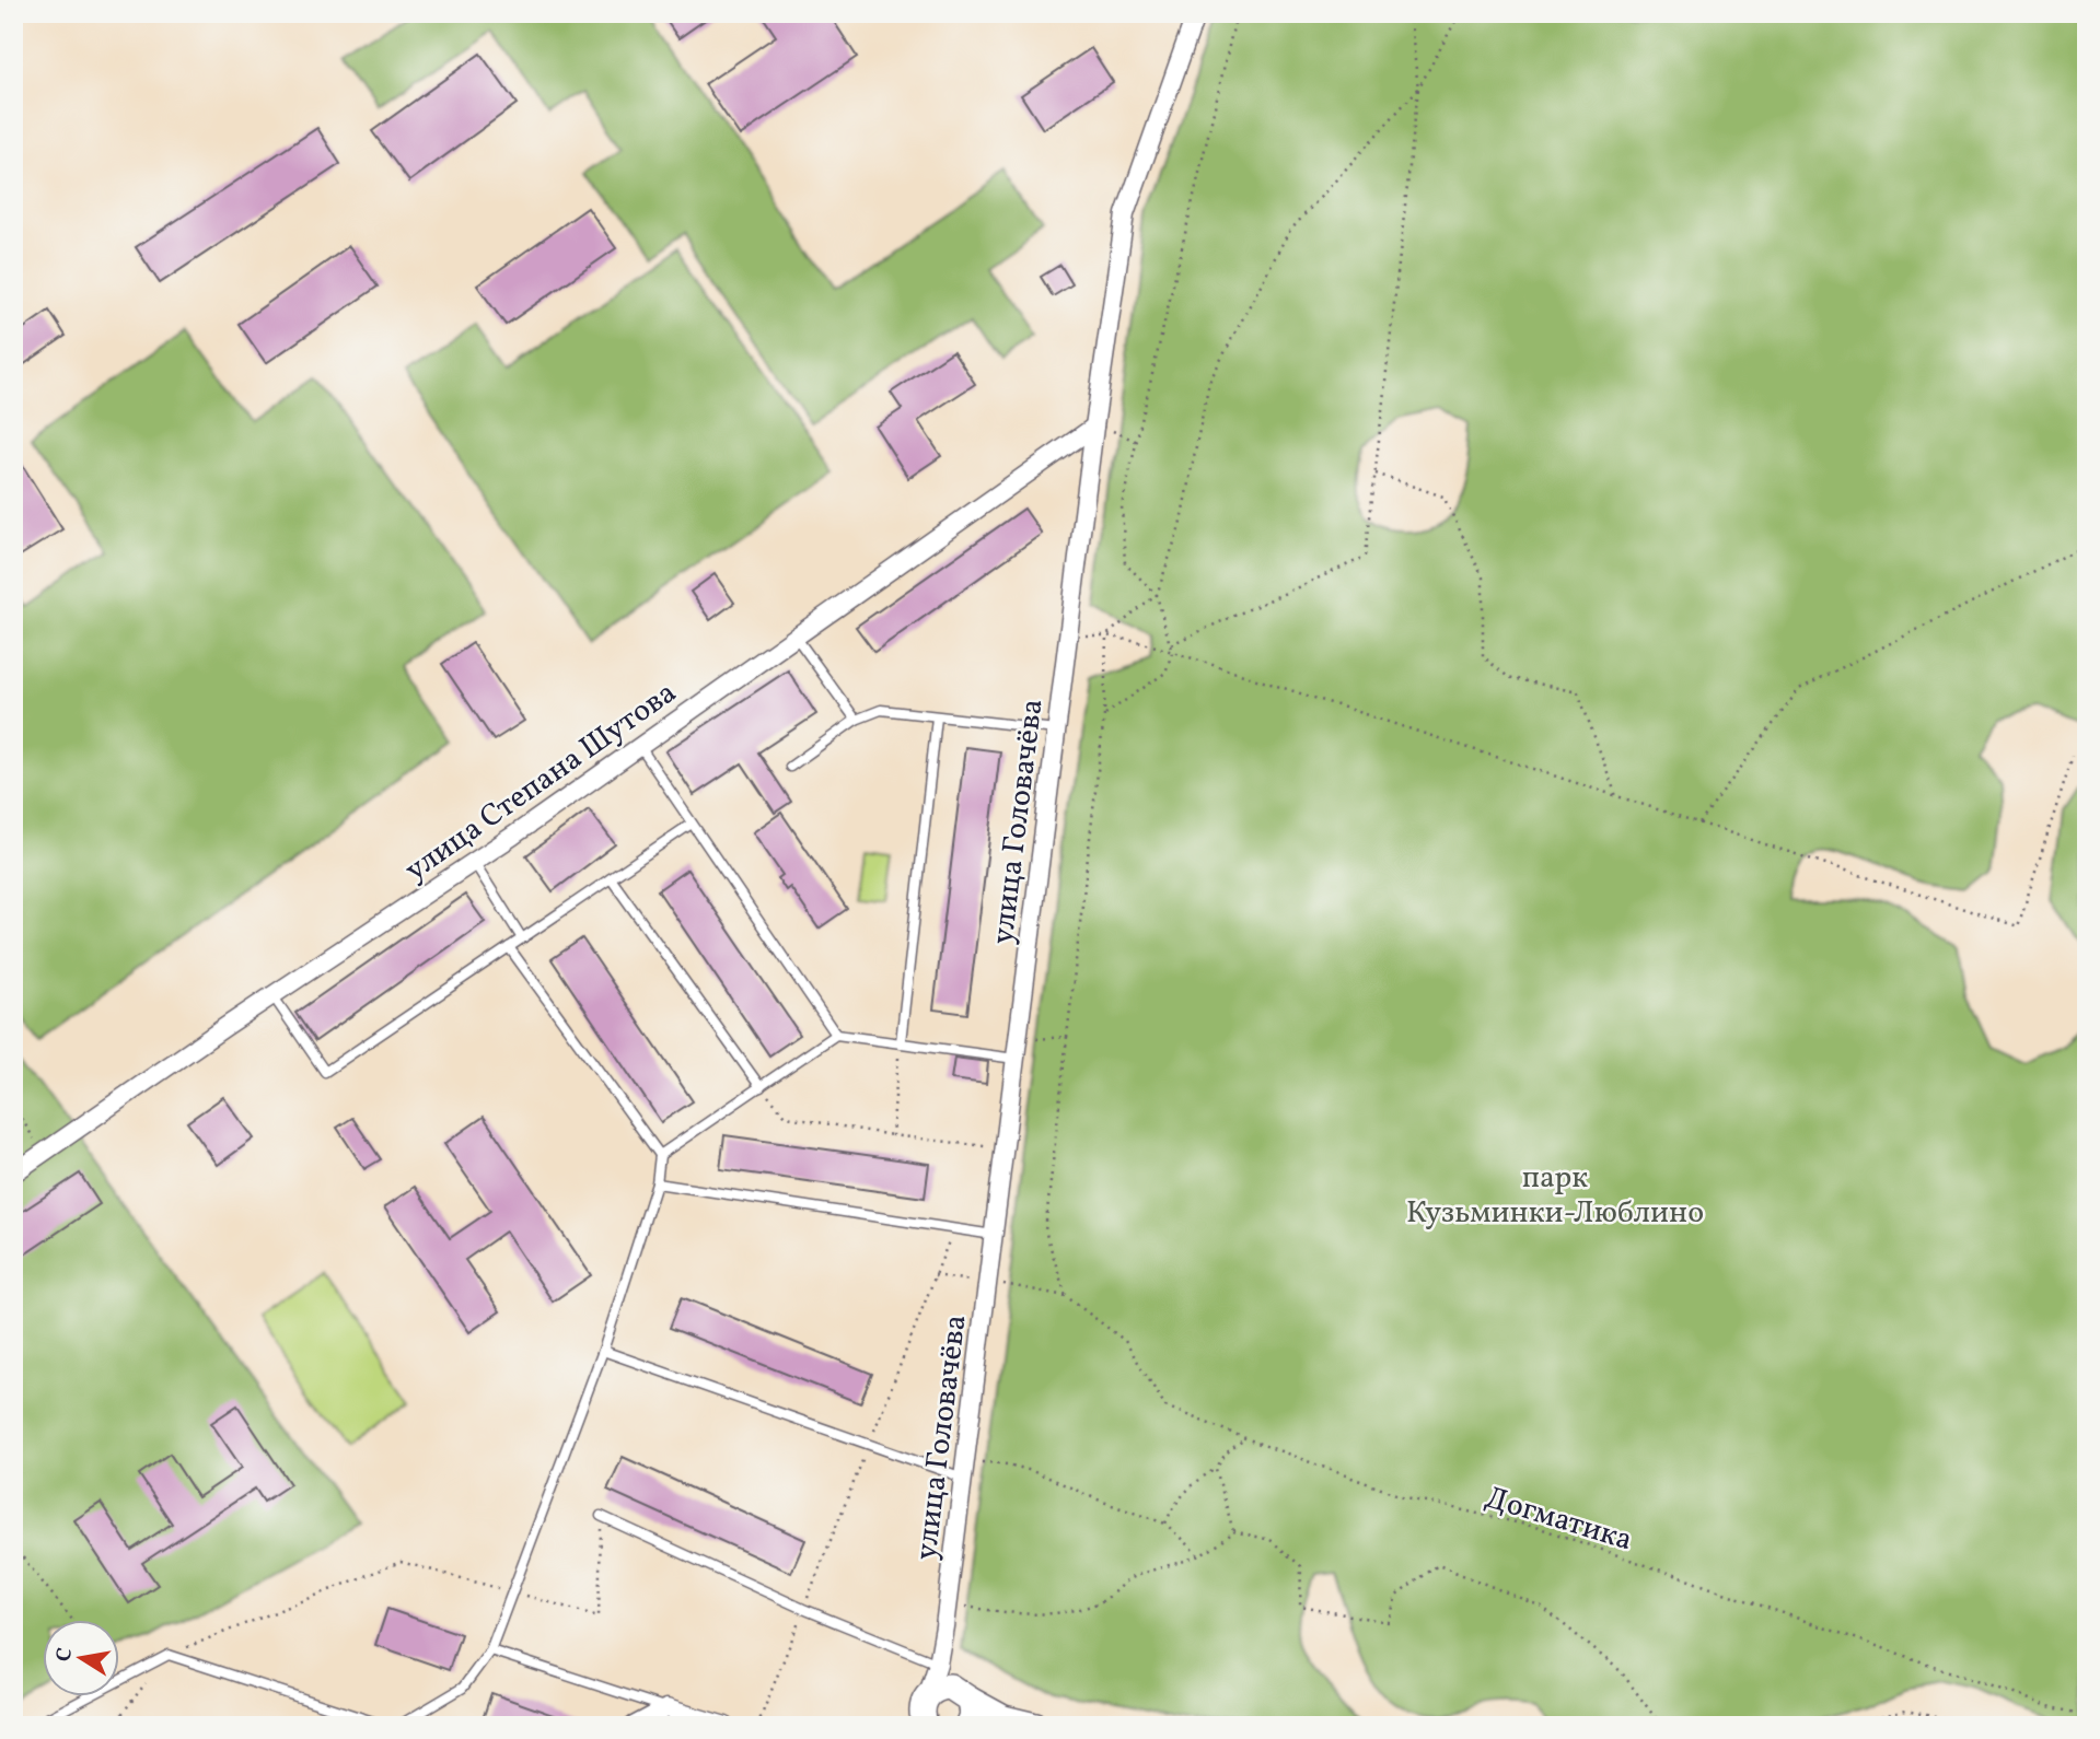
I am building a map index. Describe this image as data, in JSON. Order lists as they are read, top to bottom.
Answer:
{
  "streets": {
    "street": ["улица Степана Шутова", "улица Головачёва"],
    "path": ["Догматика"]
  },
  "crossings": [
    ["улица Степана Шутова", "улица Головачёва"]
  ],
  "parks": ["парк Кузьминки-Люблино"],
  "north": "left"
}
